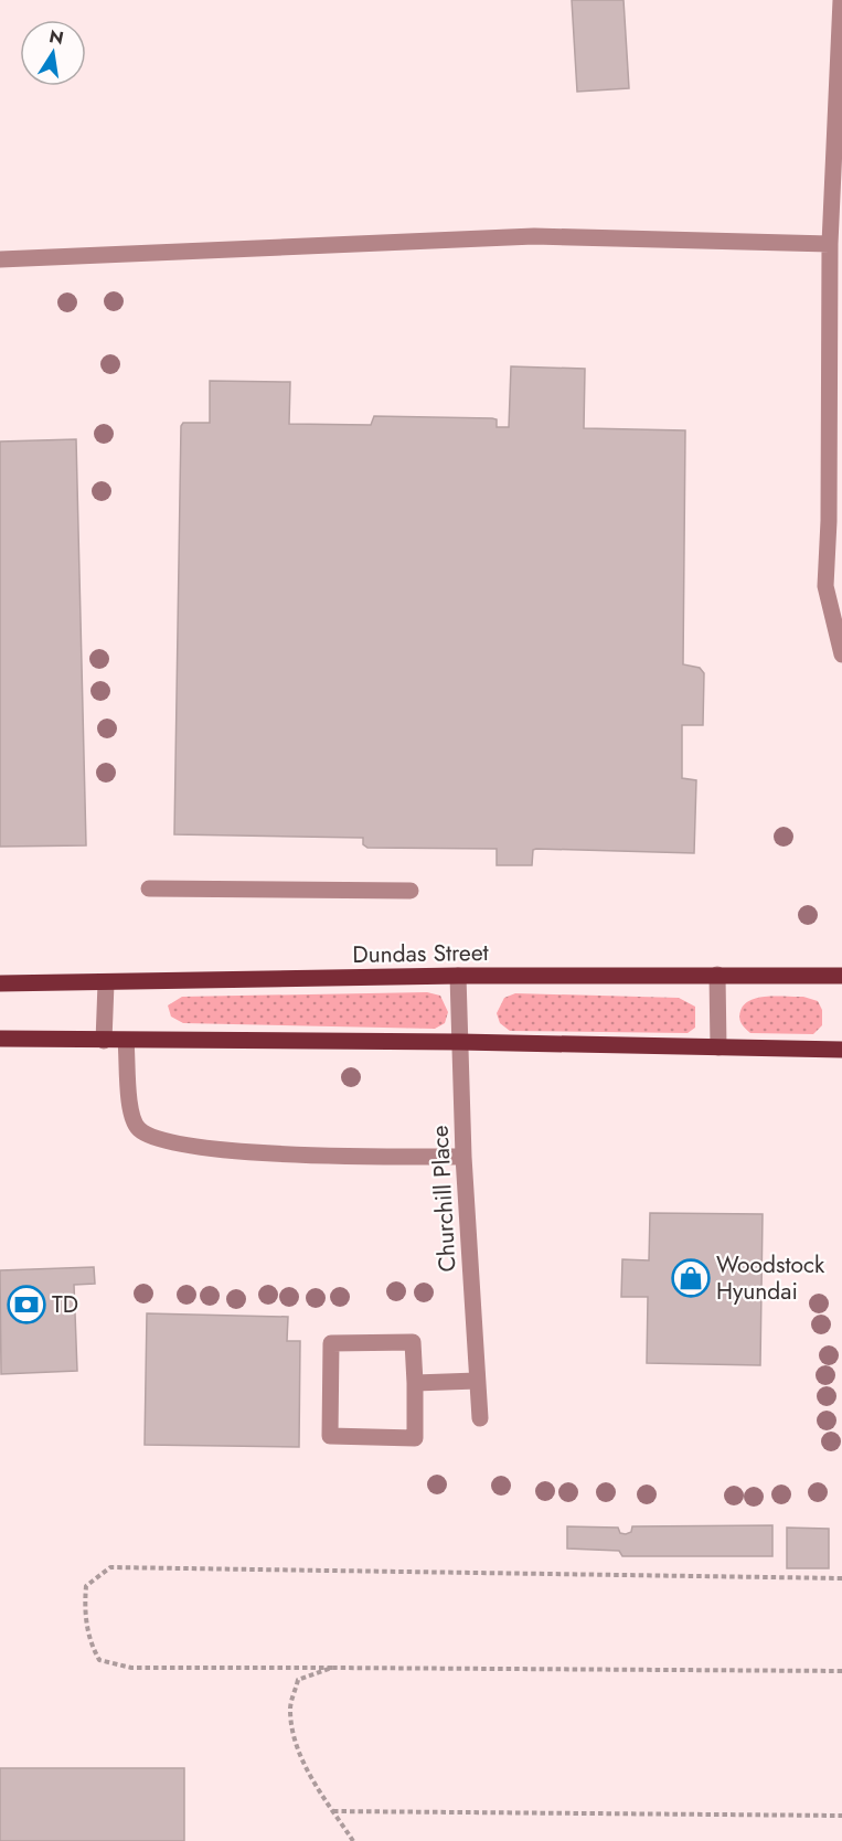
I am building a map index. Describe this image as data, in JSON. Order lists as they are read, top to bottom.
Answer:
{
  "streets": {
    "main road": ["Dundas Street"],
    "street": ["Churchill Place"]
  },
  "crossings": [
    ["Dundas Street", "Churchill Place"]
  ],
  "places": {
    "shop": ["Woodstock Hyundai"],
    "bank": ["TD"]
  },
  "north": "top"
}
